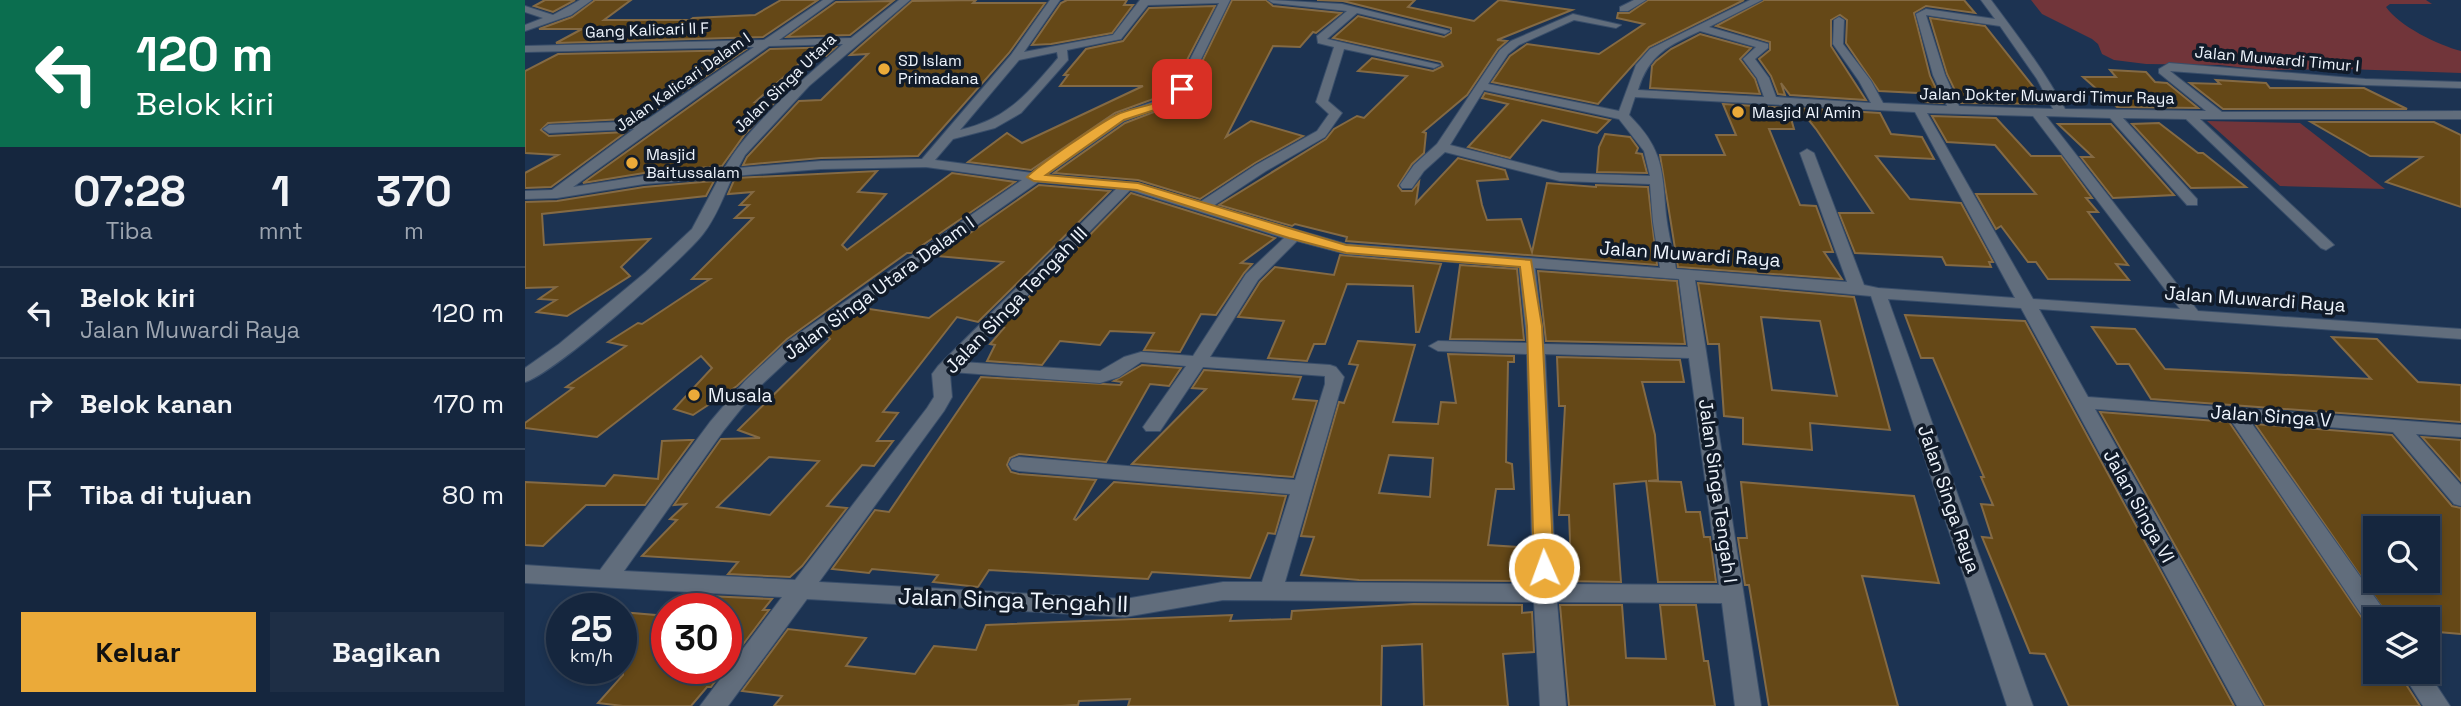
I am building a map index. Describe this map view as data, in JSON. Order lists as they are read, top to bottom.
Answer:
{
  "streets": {
    "street": [
      "Gang Kalicari II F",
      "Jalan Muwardi Timur I",
      "Jalan Kalicari Dalam I",
      "Jalan Singa Utara",
      "Jalan Dokter Muwardi Timur Raya",
      "Jalan Muwardi Raya",
      "Jalan Singa Utara Dalam I",
      "Jalan Singa Tengah III",
      "Jalan Singa V",
      "Jalan Singa Tengah I",
      "Jalan Singa Raya",
      "Jalan Singa VI",
      "Jalan Singa Tengah II"
    ]
  },
  "crossings": [
    ["Gang Kalicari II F", "Jalan Kalicari Dalam I"],
    ["Gang Kalicari II F", "Jalan Singa Utara"],
    ["Jalan Muwardi Timur I", "Jalan Dokter Muwardi Timur Raya"],
    ["Jalan Dokter Muwardi Timur Raya", "Jalan Singa VI"],
    ["Jalan Muwardi Raya", "Jalan Singa Utara Dalam I"],
    ["Jalan Muwardi Raya", "Jalan Singa Tengah III"],
    ["Jalan Muwardi Raya", "Jalan Singa Tengah I"],
    ["Jalan Muwardi Raya", "Jalan Singa Raya"],
    ["Jalan Muwardi Raya", "Jalan Singa VI"],
    ["Jalan Singa Utara Dalam I", "Jalan Singa Tengah II"],
    ["Jalan Singa Tengah III", "Jalan Singa Tengah II"],
    ["Jalan Singa V", "Jalan Singa VI"],
    ["Jalan Singa Tengah I", "Jalan Singa Tengah II"]
  ],
  "places": [
    "SD Islam Primadana",
    "Masjid Al Amin",
    "Masjid Baitussalam",
    "Musala"
  ],
  "page": {
    "turn": ["120 m", "Belok kiri"],
    "eta": [
      "07:28",
      "Tiba",
      "1",
      "mnt",
      "370",
      "m"
    ],
    "list": [
      {
        "name": "Belok kiri",
        "note": "Jalan Muwardi Raya",
        "value": "120 m"
      },
      {
        "name": "Belok kanan",
        "value": "170 m"
      },
      {
        "name": "Tiba di tujuan",
        "value": "80 m"
      }
    ],
    "speed": "25 km/h",
    "limit": "30",
    "buttons": ["Keluar", "Bagikan"]
  }
}
